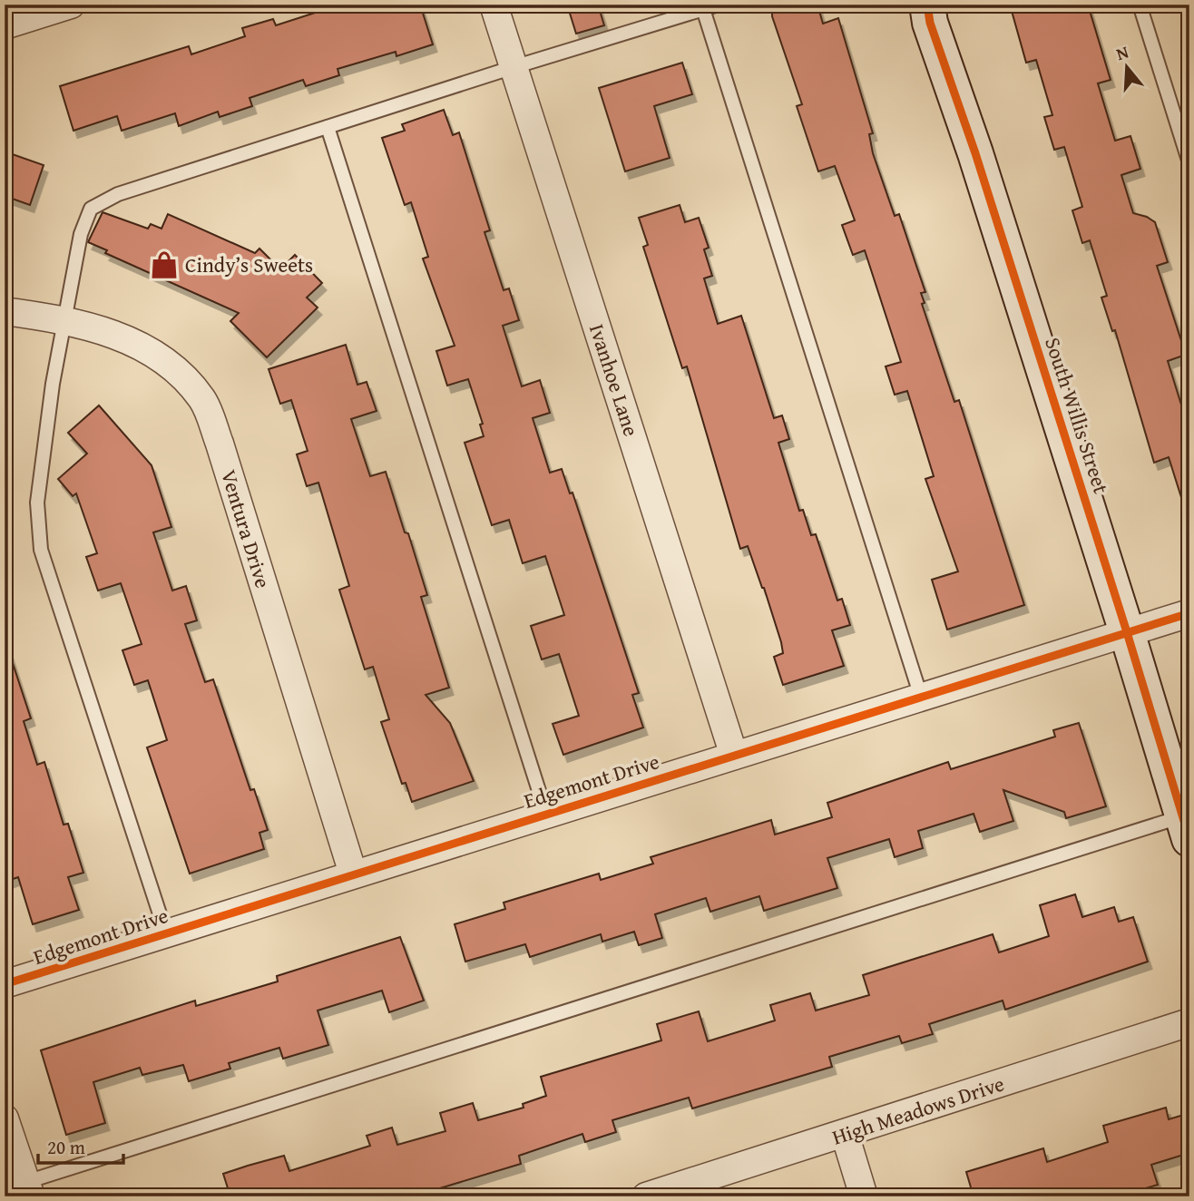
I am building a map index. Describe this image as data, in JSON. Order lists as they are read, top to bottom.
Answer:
{
  "streets": {
    "street": [
      "Ivanhoe Lane",
      "South Willis Street",
      "Ventura Drive",
      "Edgemont Drive",
      "High Meadows Drive"
    ]
  },
  "crossings": [
    ["Ivanhoe Lane", "Edgemont Drive"],
    ["South Willis Street", "Edgemont Drive"],
    ["Ventura Drive", "Edgemont Drive"]
  ],
  "places": {
    "shop": ["Cindy’s Sweets"]
  },
  "scale_bar": "20 m",
  "north": "top"
}
